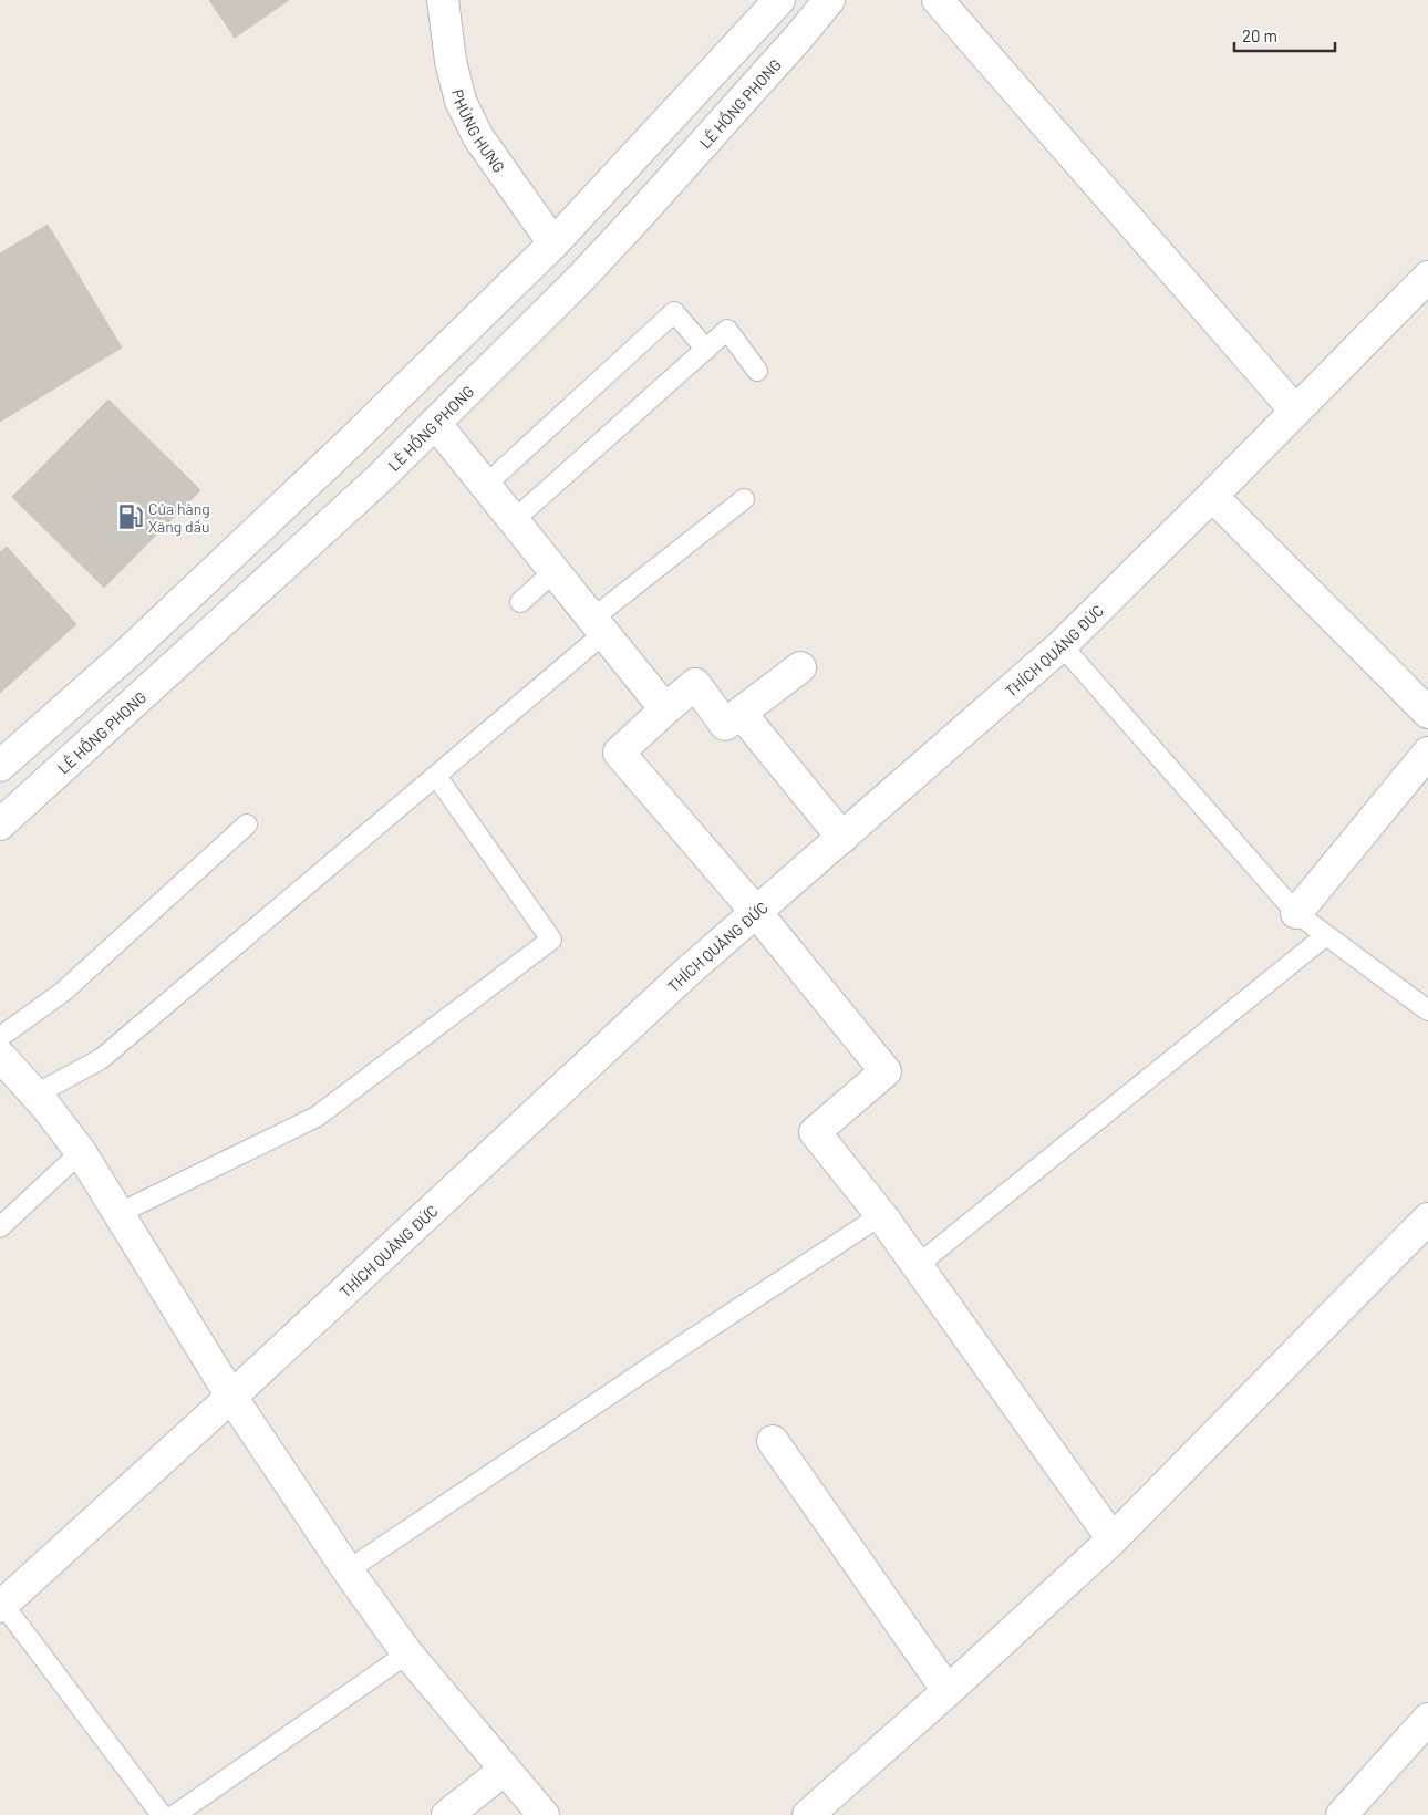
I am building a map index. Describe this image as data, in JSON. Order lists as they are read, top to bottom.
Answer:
{
  "streets": {
    "street": ["LÊ HỒNG PHONG", "PHÙNG HƯNG", "THÍCH QUẢNG ĐỨC"]
  },
  "places": {
    "fuel station": ["Cửa hàng Xăng dầu"]
  },
  "scale_bar": "20 m"
}
